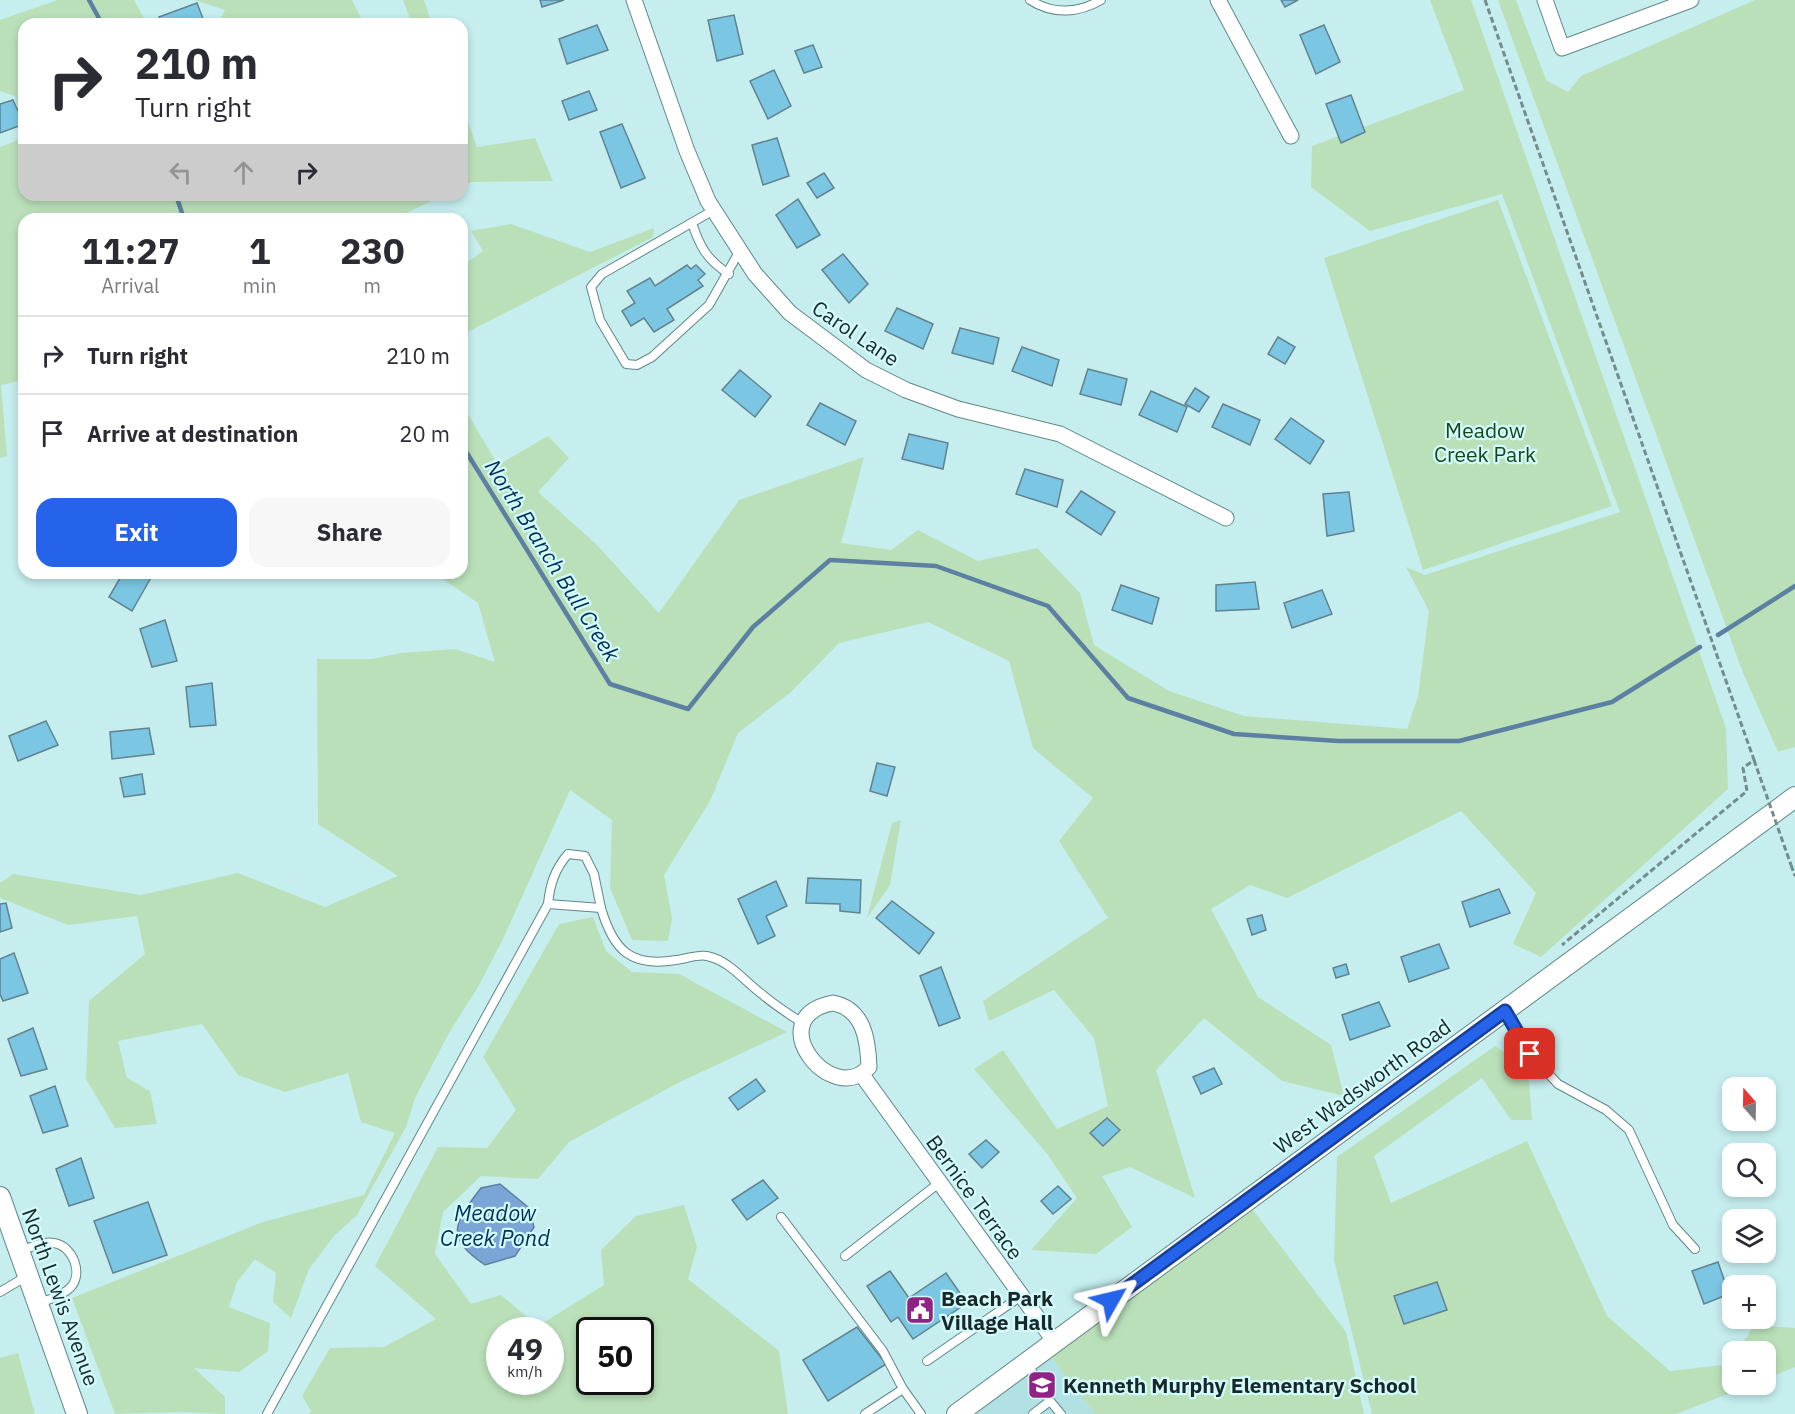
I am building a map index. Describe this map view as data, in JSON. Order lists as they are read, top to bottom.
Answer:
{
  "streets": {
    "main road": ["West Wadsworth Road", "North Lewis Avenue"],
    "street": ["Carol Lane", "Bernice Terrace"]
  },
  "crossings": [
    ["West Wadsworth Road", "Bernice Terrace"]
  ],
  "water": ["North Branch Bull Creek", "Meadow Creek Pond"],
  "parks": ["Meadow Creek Park"],
  "places": {
    "public building": ["Beach Park Village Hall"],
    "school or university": ["Kenneth Murphy Elementary School"]
  },
  "north": "top",
  "page": {
    "turn": ["210 m", "Turn right"],
    "eta": [
      "11:27",
      "Arrival",
      "1",
      "min",
      "230",
      "m"
    ],
    "list": [
      {
        "name": "Turn right",
        "value": "210 m"
      },
      {
        "name": "Arrive at destination",
        "value": "20 m"
      }
    ],
    "buttons": ["Exit", "Share"],
    "map_buttons": ["+", "−"],
    "speed": "49 km/h",
    "limit": "50"
  }
}
